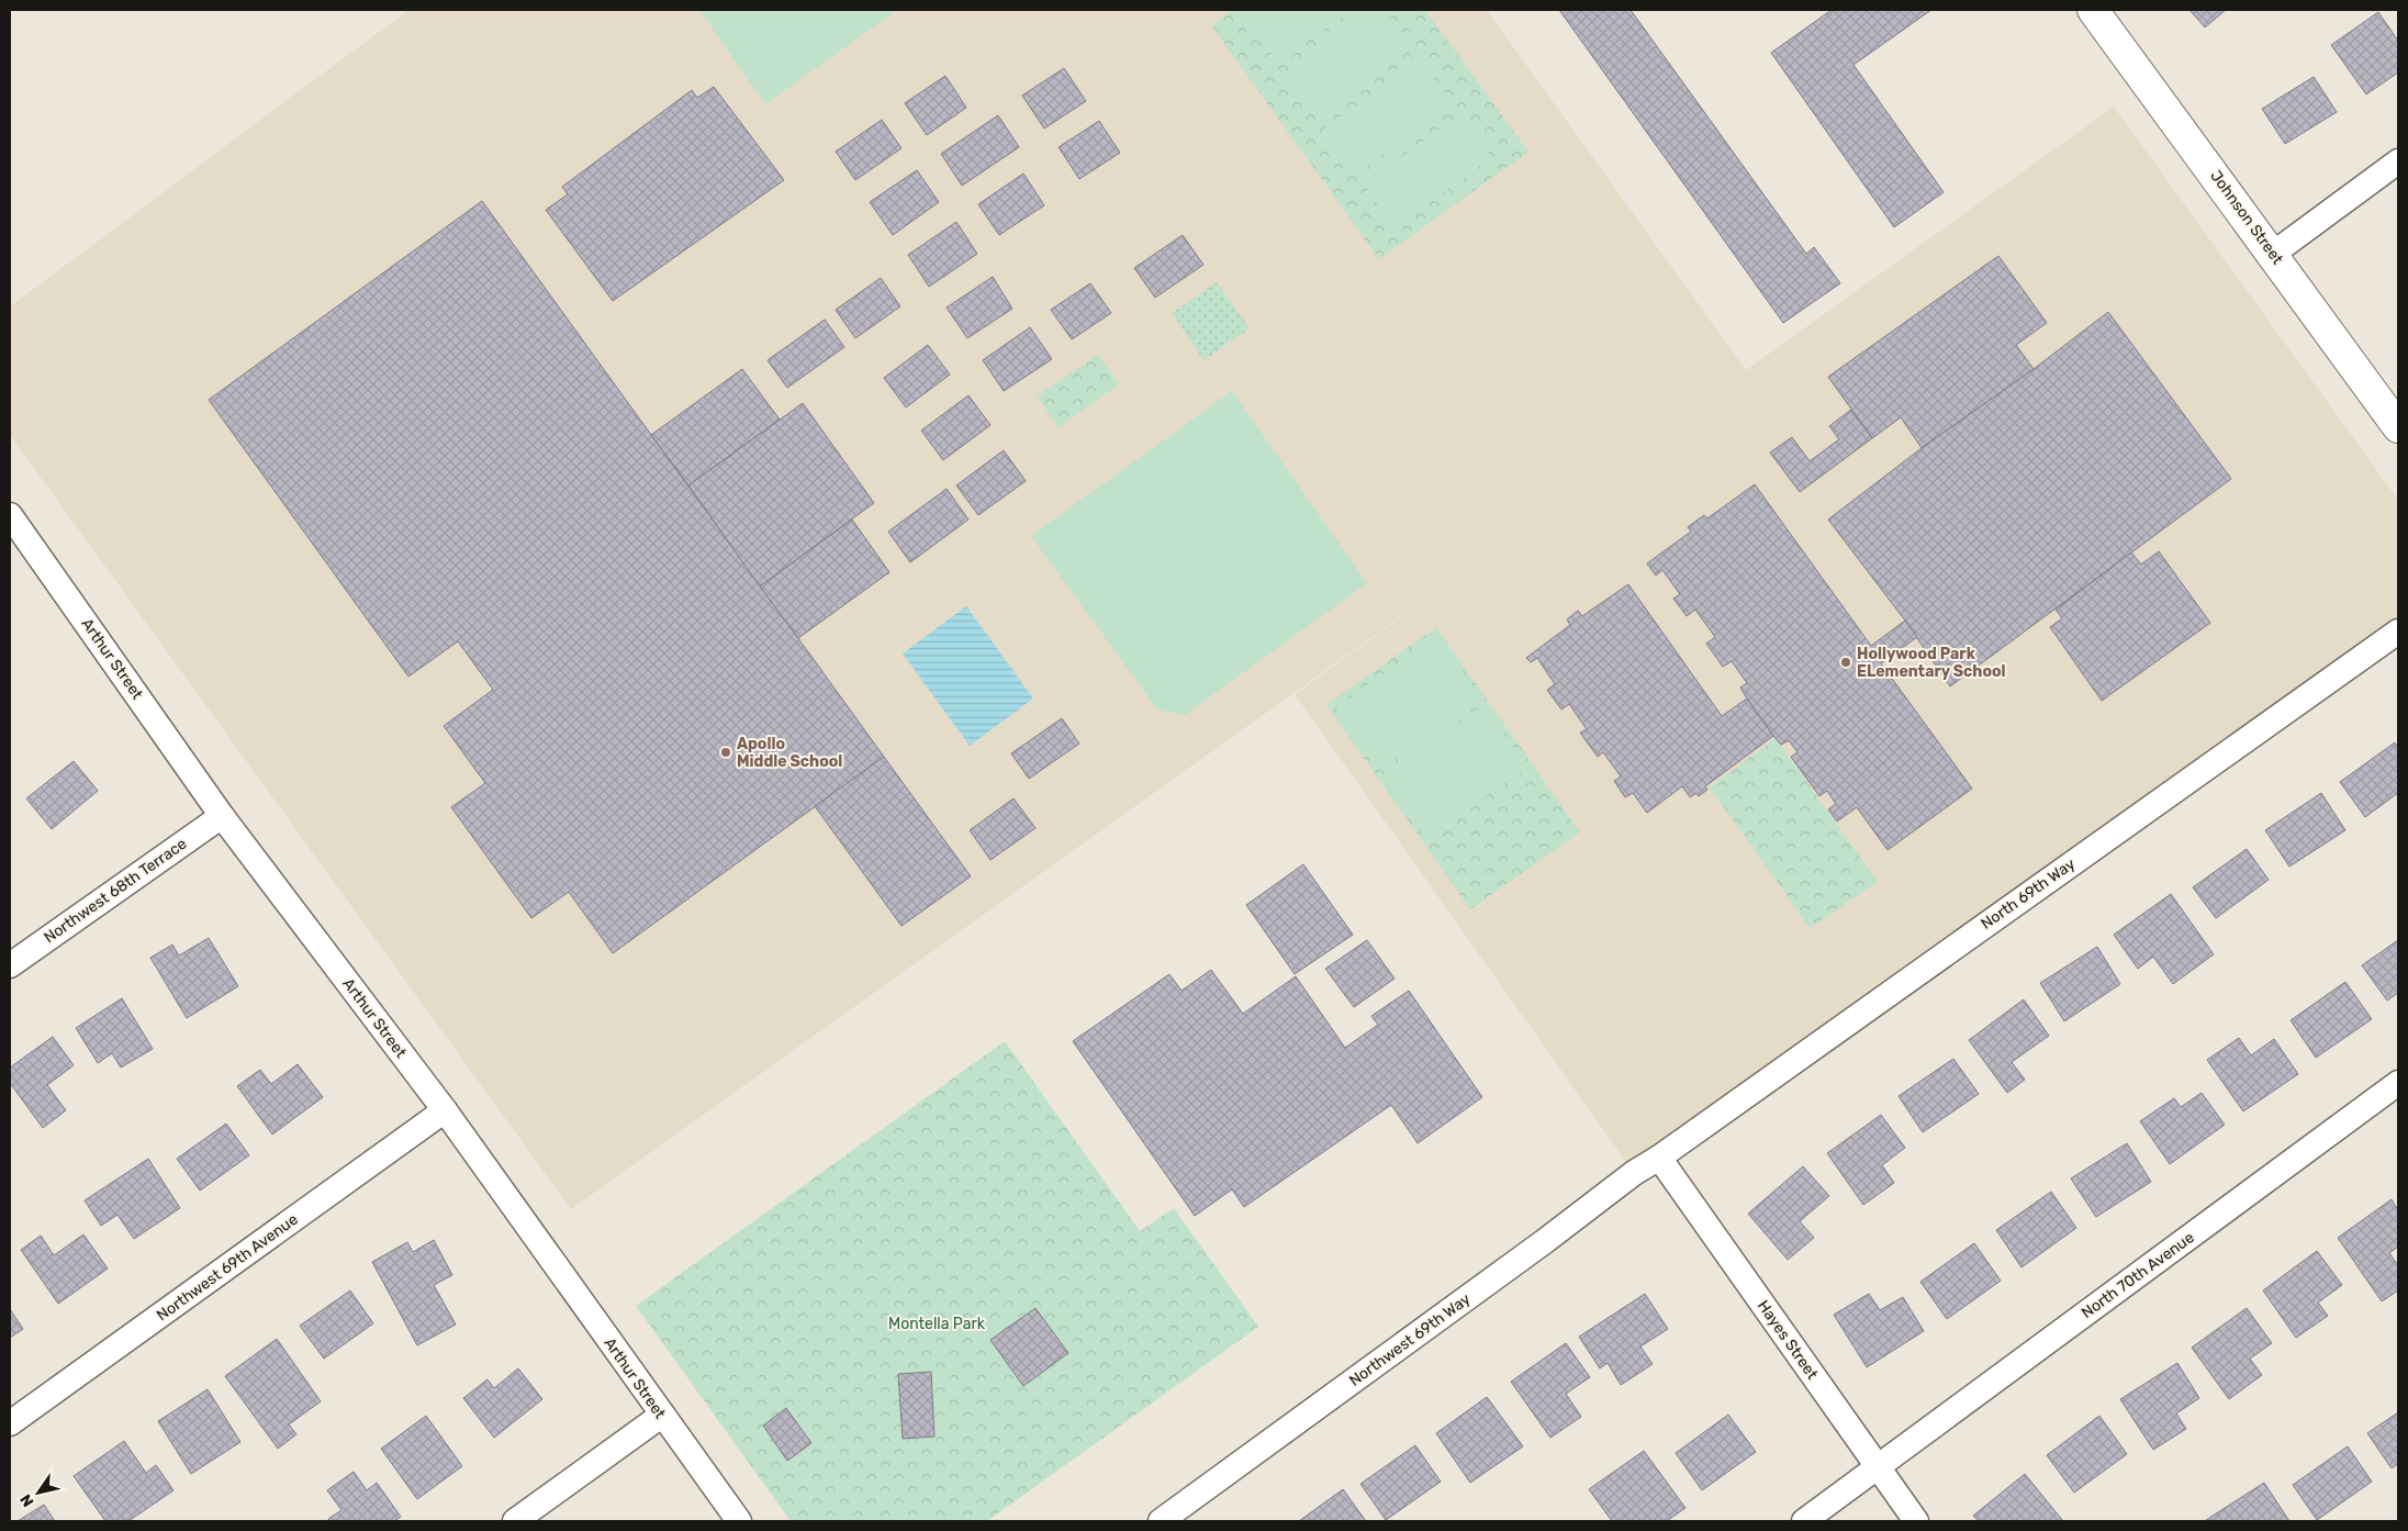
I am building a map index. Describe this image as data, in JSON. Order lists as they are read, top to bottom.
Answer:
{
  "streets": {
    "street": [
      "Johnson Street",
      "Arthur Street",
      "Northwest 68th Terrace",
      "North 69th Way",
      "Northwest 69th Avenue",
      "North 70th Avenue",
      "Northwest 69th Way",
      "Hayes Street"
    ]
  },
  "crossings": [
    ["Arthur Street", "Northwest 68th Terrace"],
    ["Arthur Street", "Northwest 69th Avenue"],
    ["North 69th Way", "Northwest 69th Way"],
    ["North 69th Way", "Hayes Street"],
    ["North 70th Avenue", "Hayes Street"],
    ["Northwest 69th Way", "Hayes Street"]
  ],
  "parks": ["Montella Park"],
  "places": ["Hollywood Park ELementary School", "Apollo Middle School"],
  "north": "bottom left"
}
